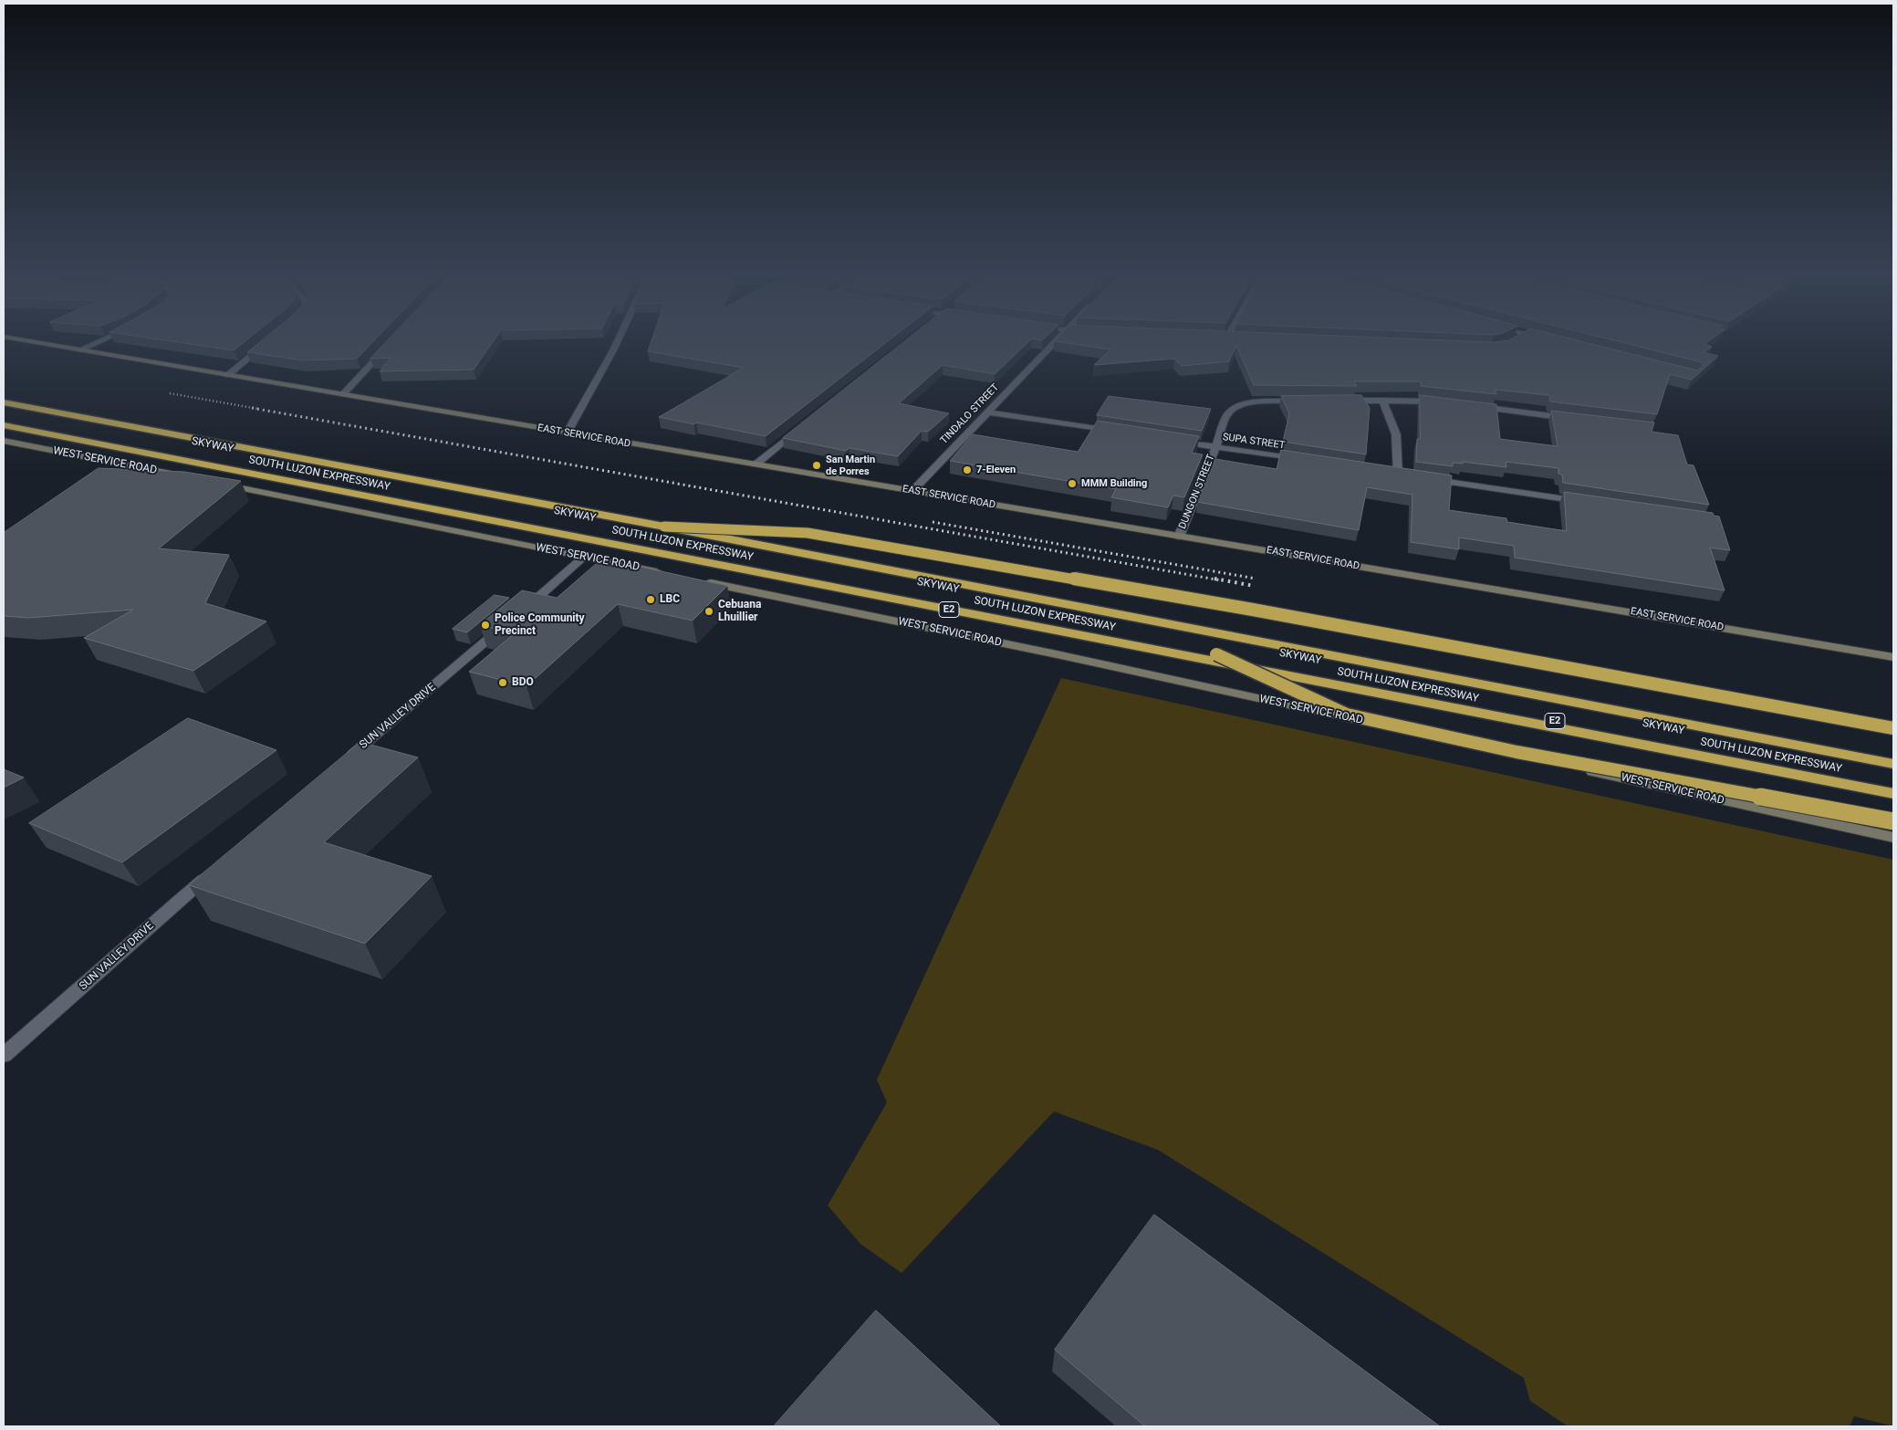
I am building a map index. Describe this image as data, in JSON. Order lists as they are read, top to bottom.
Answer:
{
  "streets": {
    "highway": ["SKYWAY", "SOUTH LUZON EXPRESSWAY", "E2"],
    "main road": ["EAST SERVICE ROAD", "WEST SERVICE ROAD"],
    "street": [
      "TINDALO STREET",
      "SUPA STREET",
      "DUNGON STREET",
      "SUN VALLEY DRIVE"
    ]
  },
  "crossings": [
    ["TINDALO STREET", "EAST SERVICE ROAD"],
    ["EAST SERVICE ROAD", "DUNGON STREET"],
    ["SUPA STREET", "DUNGON STREET"]
  ],
  "places": [
    "San Martin de Porres",
    "7-Eleven",
    "MMM Building",
    "LBC",
    "Cebuana Lhuillier",
    "Police Community Precinct",
    "BDO"
  ]
}
